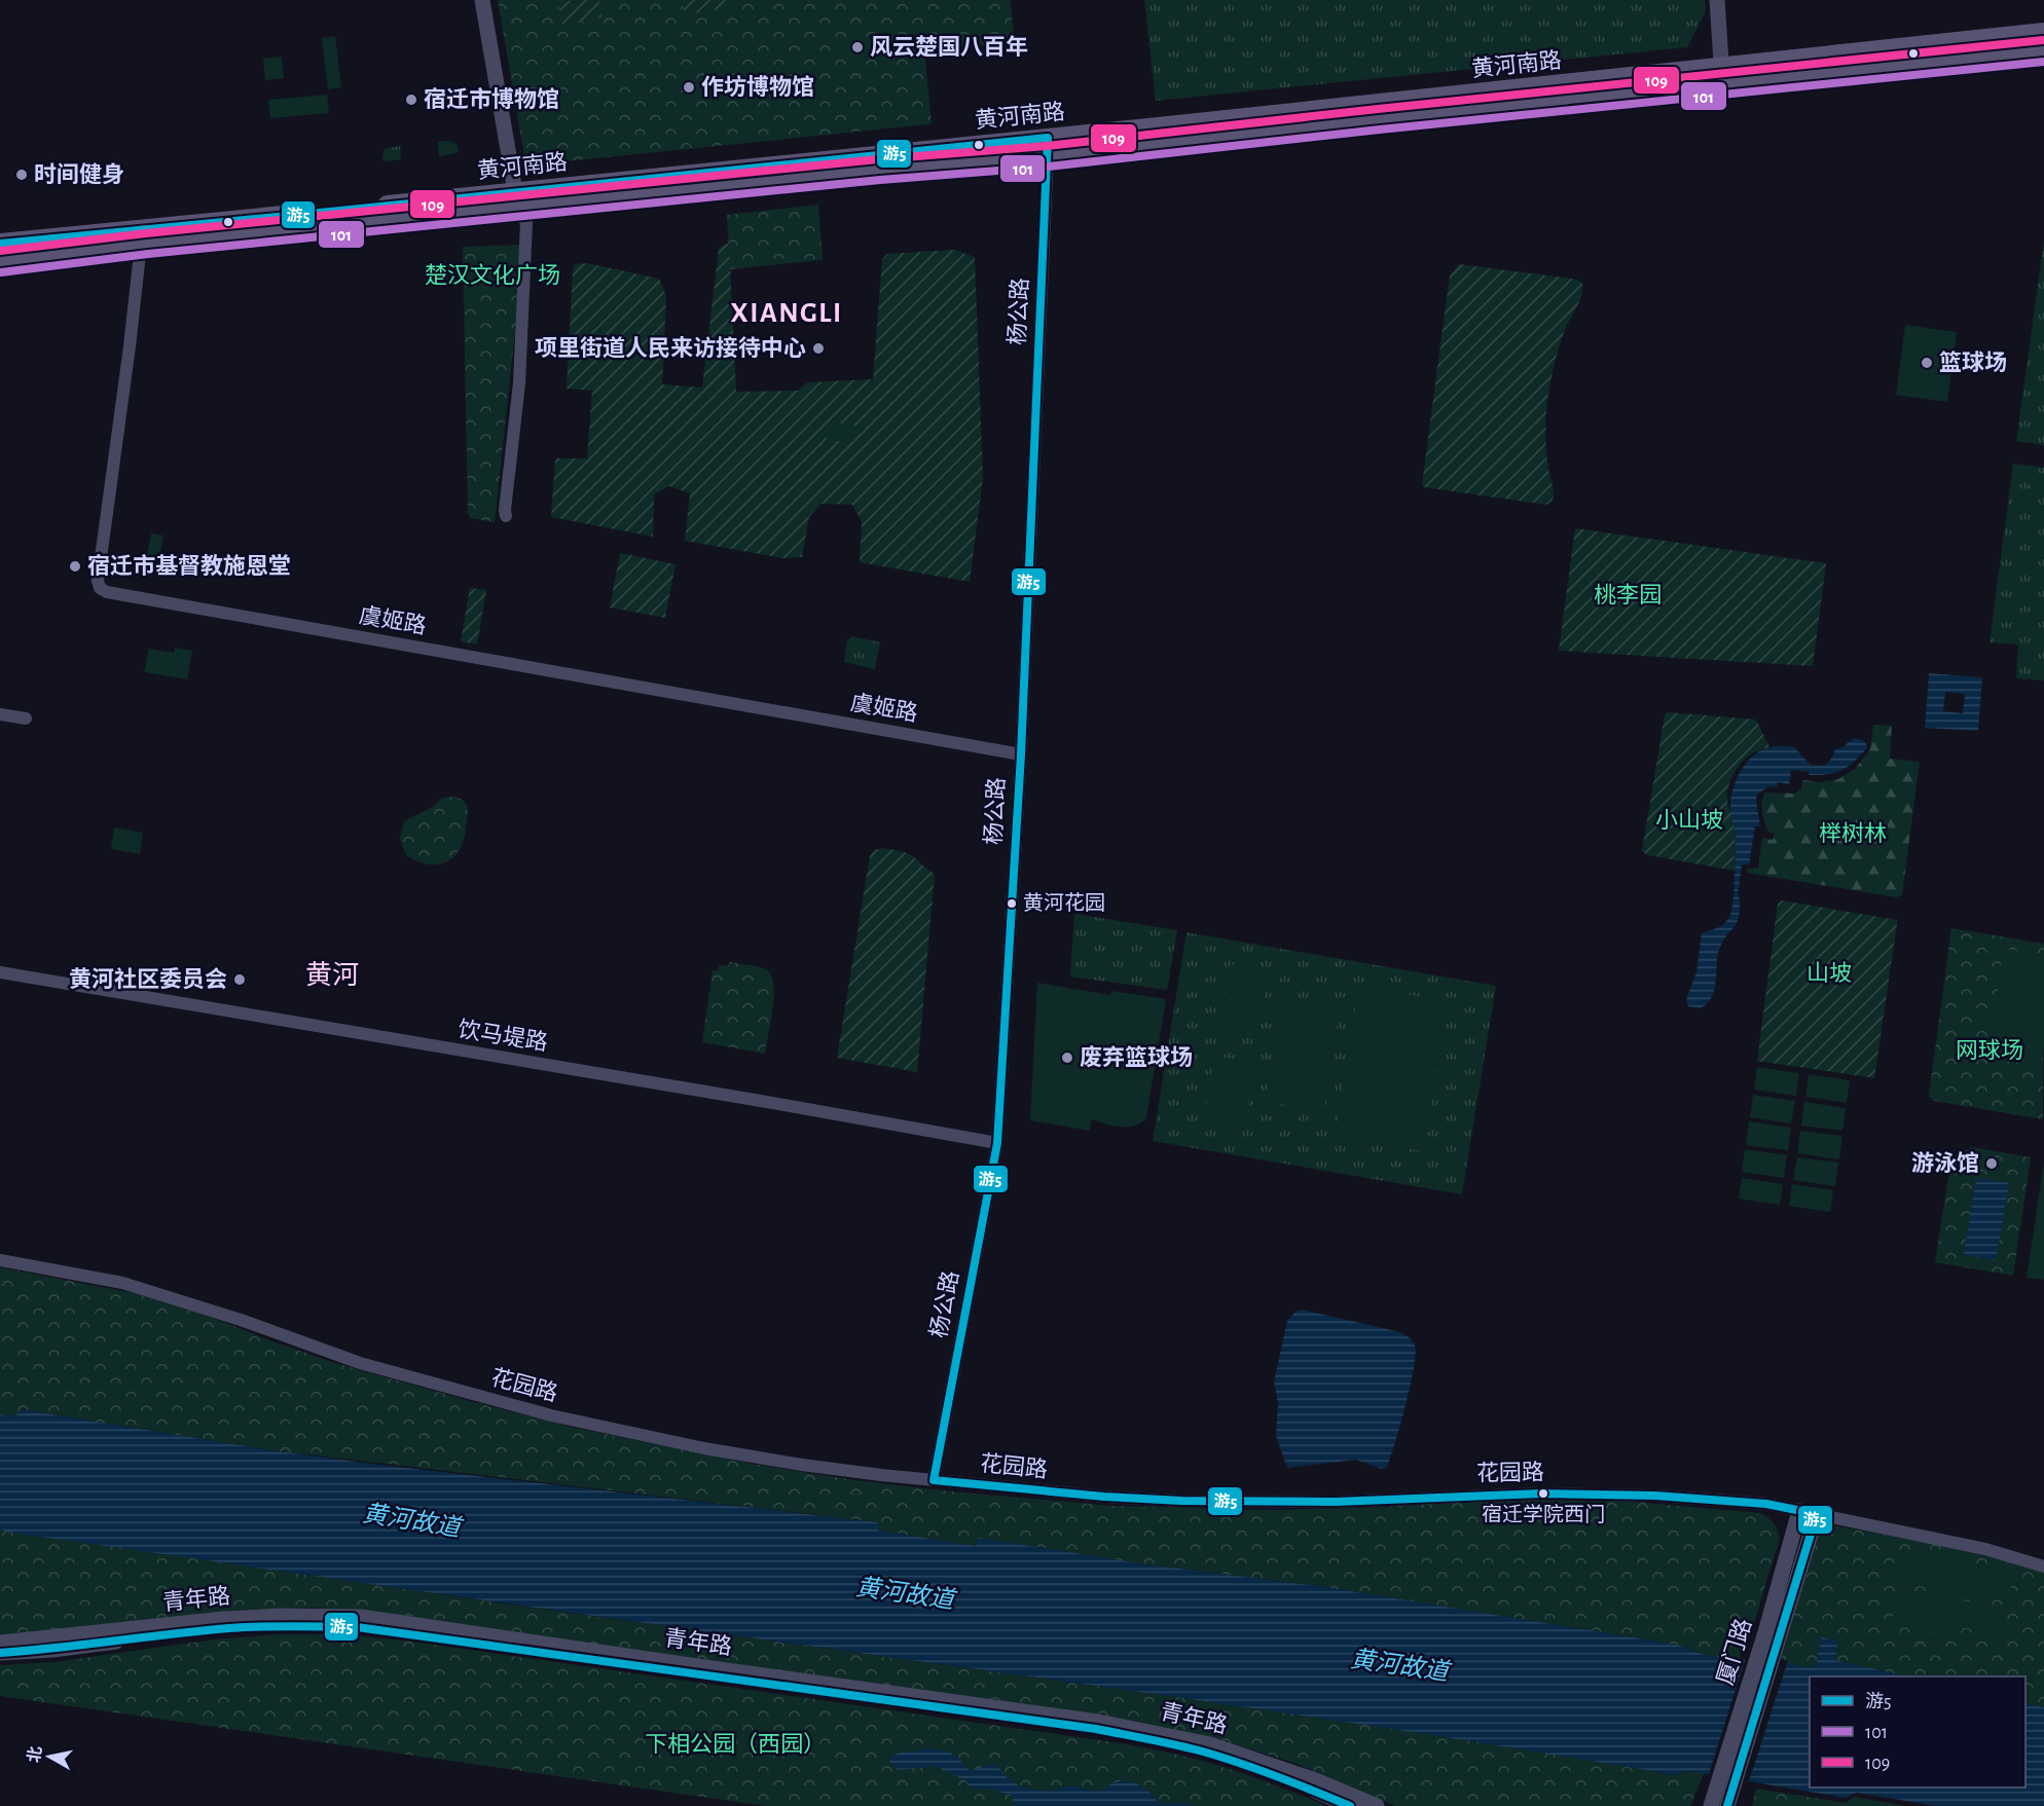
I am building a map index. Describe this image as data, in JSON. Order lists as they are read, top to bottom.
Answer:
{
  "streets": {
    "main road": ["黄河南路"],
    "street": [
      "杨公路",
      "虞姬路",
      "饮马堤路",
      "花园路",
      "青年路",
      "厦门路"
    ]
  },
  "crossings": [
    ["黄河南路", "杨公路"],
    ["黄河南路", "虞姬路"],
    ["杨公路", "虞姬路"],
    ["杨公路", "饮马堤路"],
    ["杨公路", "花园路"],
    ["花园路", "厦门路"]
  ],
  "districts": ["XIANGLI", "黄河"],
  "water": ["黄河故道"],
  "parks": [
    "楚汉文化广场",
    "桃李园",
    "小山坡",
    "榉树林",
    "山坡",
    "网球场",
    "下相公园（西园）"
  ],
  "places": [
    "风云楚国八百年",
    "作坊博物馆",
    "宿迁市博物馆",
    "时间健身",
    "项里街道人民来访接待中心",
    "篮球场",
    "宿迁市基督教施恩堂",
    "黄河花园",
    "黄河社区委员会",
    "废弃篮球场",
    "游泳馆",
    "宿迁学院西门"
  ],
  "lines": ["transit line 109", "transit line 101", "transit line 游5"],
  "legend": ["游5", "101", "109"],
  "north": "left"
}
